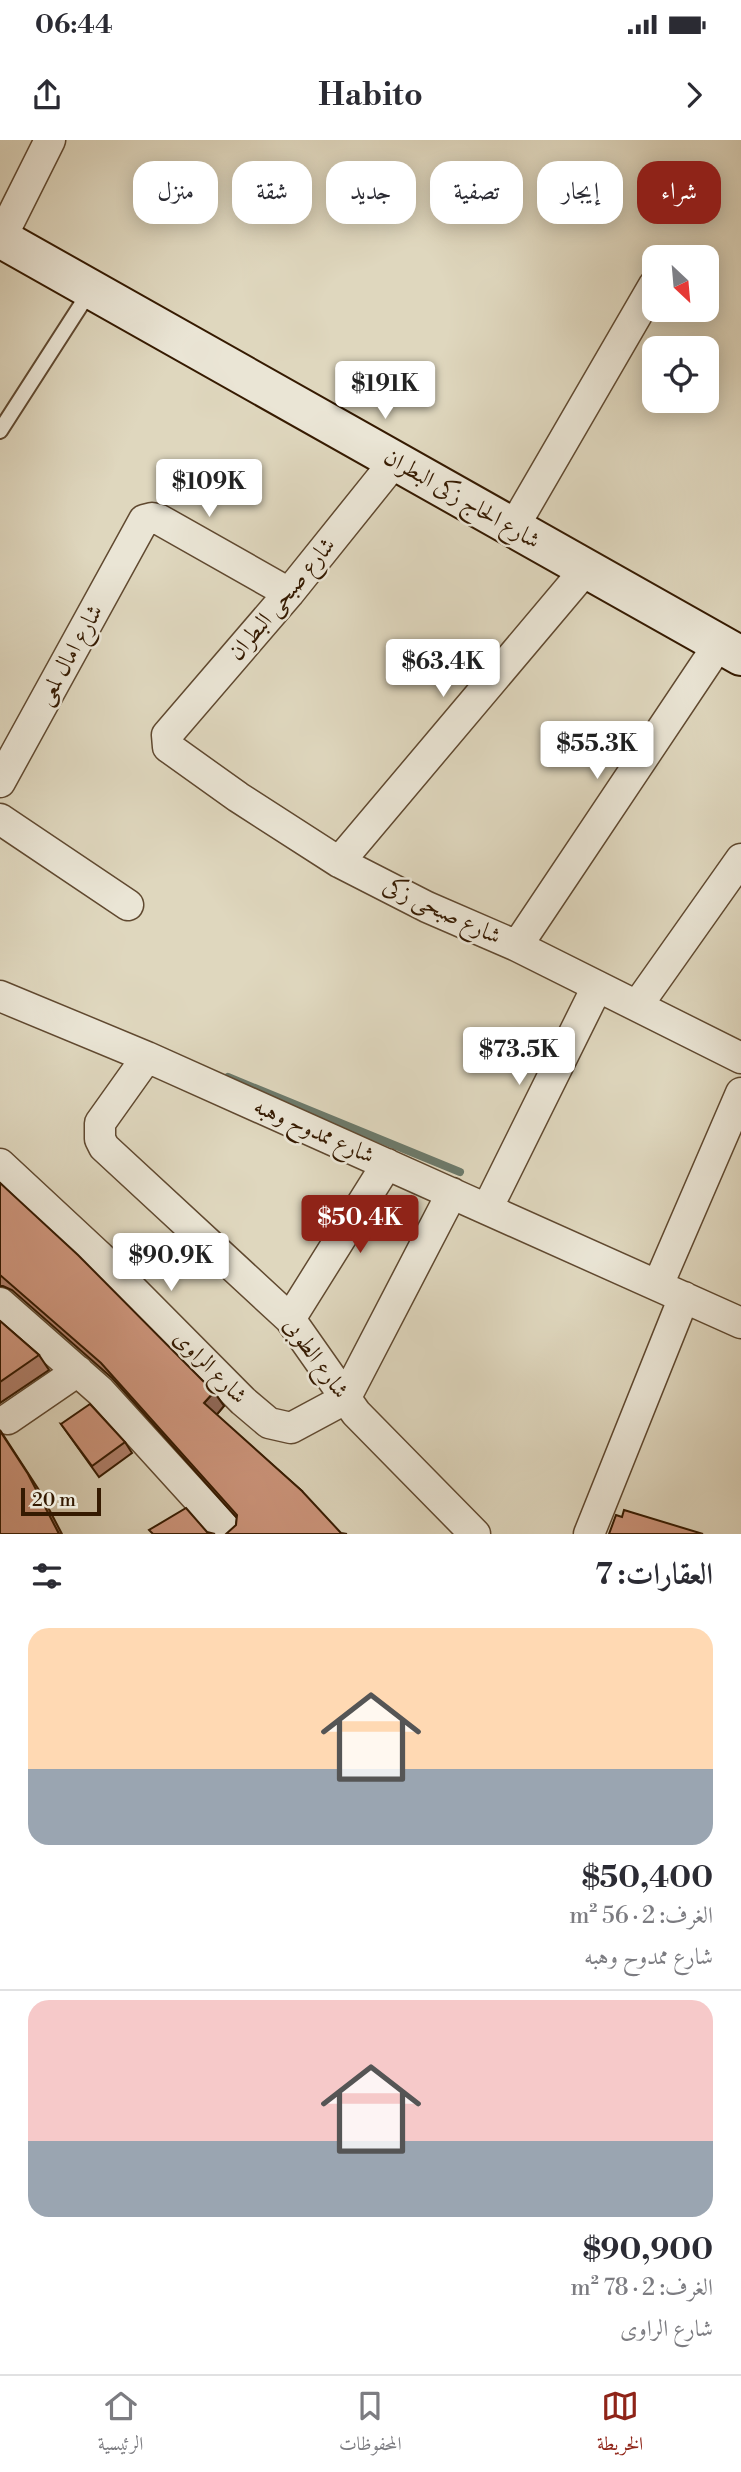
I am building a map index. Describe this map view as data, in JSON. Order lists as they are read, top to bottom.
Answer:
{
  "streets": {
    "street": [
      "شارع الحاج زكى البطران",
      "شارع صبحى البطران",
      "شارع امال لمعى",
      "شارع صبحى زكى",
      "شارع ممدوح وهبه",
      "شارع الطوبى",
      "شارع الراوى"
    ]
  },
  "crossings": [
    ["شارع الحاج زكى البطران", "شارع صبحى البطران"],
    ["شارع صبحى البطران", "شارع امال لمعى"],
    ["شارع صبحى البطران", "شارع صبحى زكى"],
    ["شارع ممدوح وهبه", "شارع الطوبى"],
    ["شارع الطوبى", "شارع الراوى"]
  ],
  "scale_bar": "20 m",
  "north": "bottom right",
  "page": {
    "status": "06:44",
    "header": "Habito",
    "chip": [
      "شراء",
      "إيجار",
      "تصفية",
      "جديد",
      "شقة",
      "منزل"
    ],
    "price": [
      "$191K",
      "$109K",
      "$63.4K",
      "$55.3K",
      "$73.5K",
      "$50.4K",
      "$90.9K"
    ],
    "scale": "20 m",
    "heading": "العقارات: 7",
    "list": [
      {
        "name": "$50,400",
        "note": "الغرف: 2 · 56 m² · شارع ممدوح وهبه"
      },
      {
        "name": "$90,900",
        "note": "الغرف: 2 · 78 m² · شارع الراوى"
      }
    ],
    "tabs": ["الخريطة", "المحفوظات", "الرئيسية"]
  }
}
